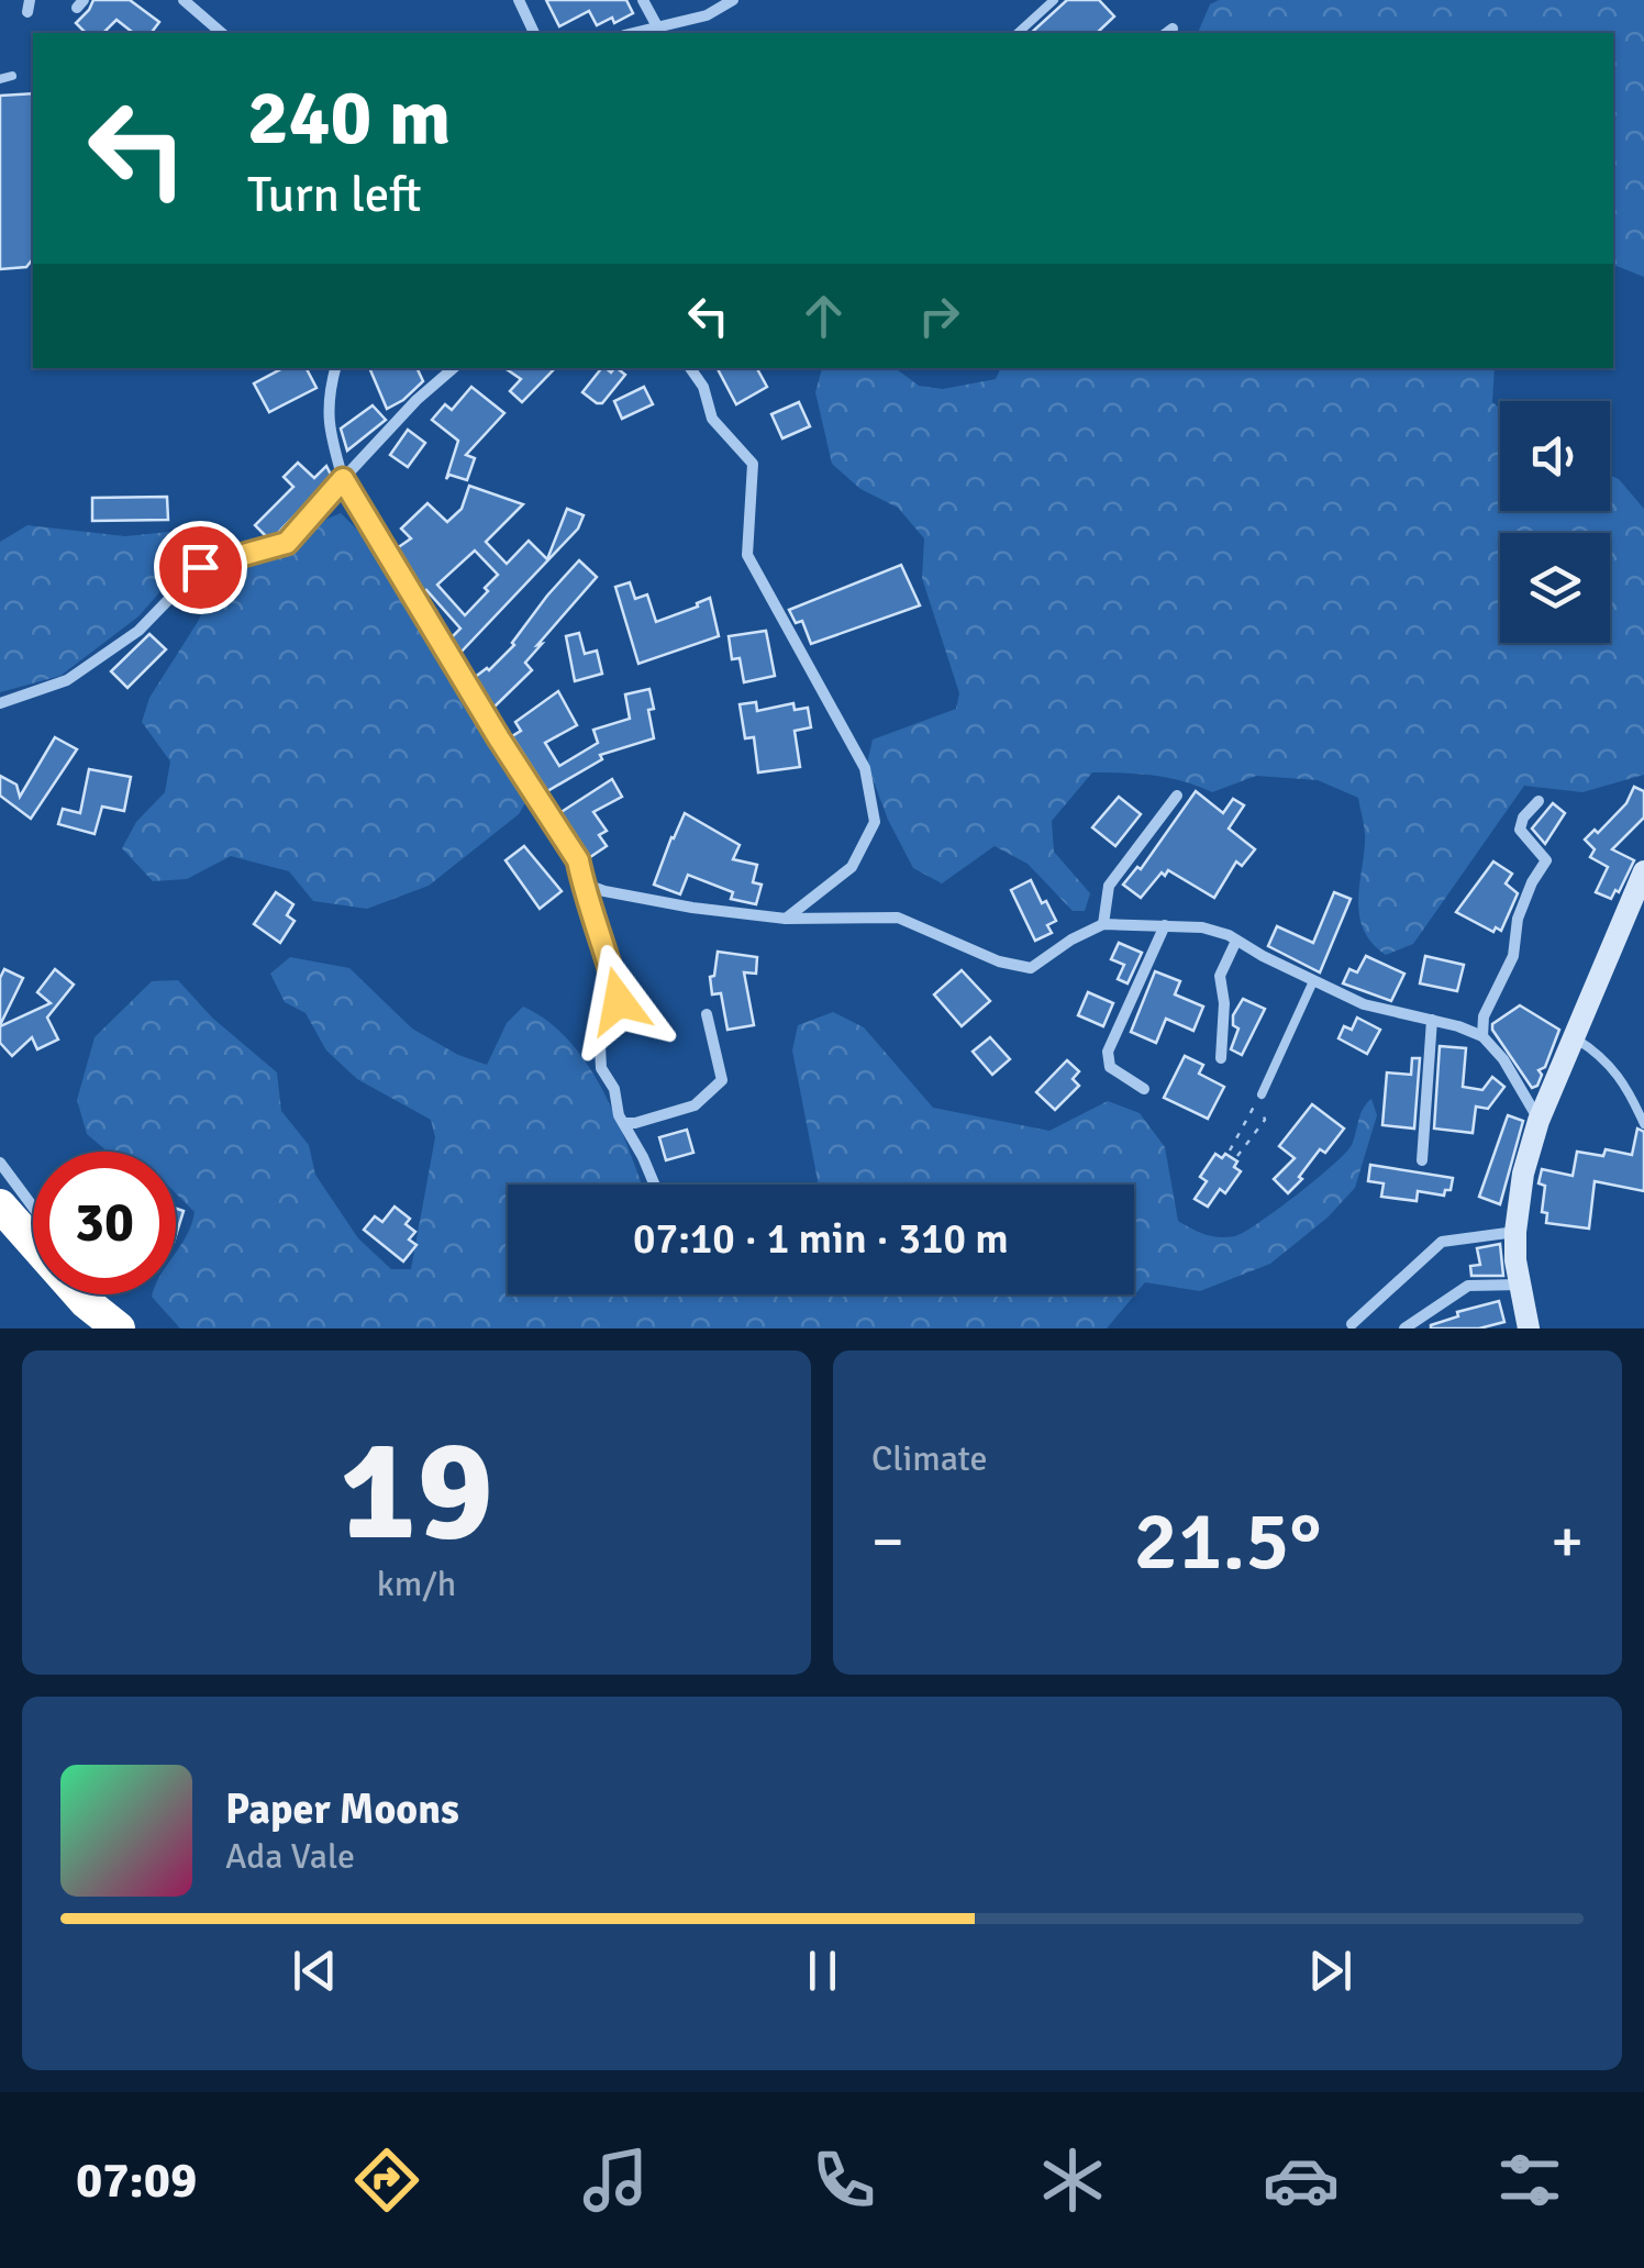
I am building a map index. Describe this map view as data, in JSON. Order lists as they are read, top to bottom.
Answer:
{
  "page": {
    "turn": ["240 m", "Turn left"],
    "limit": "30",
    "trip": "07:10 · 1 min · 310 m",
    "tile": [
      ["19", "km/h"],
      "Climate"
    ],
    "heat": ["−", "21.5°", "+"],
    "song": ["Paper Moons", "Ada Vale"],
    "tabs": "07:09"
  }
}
